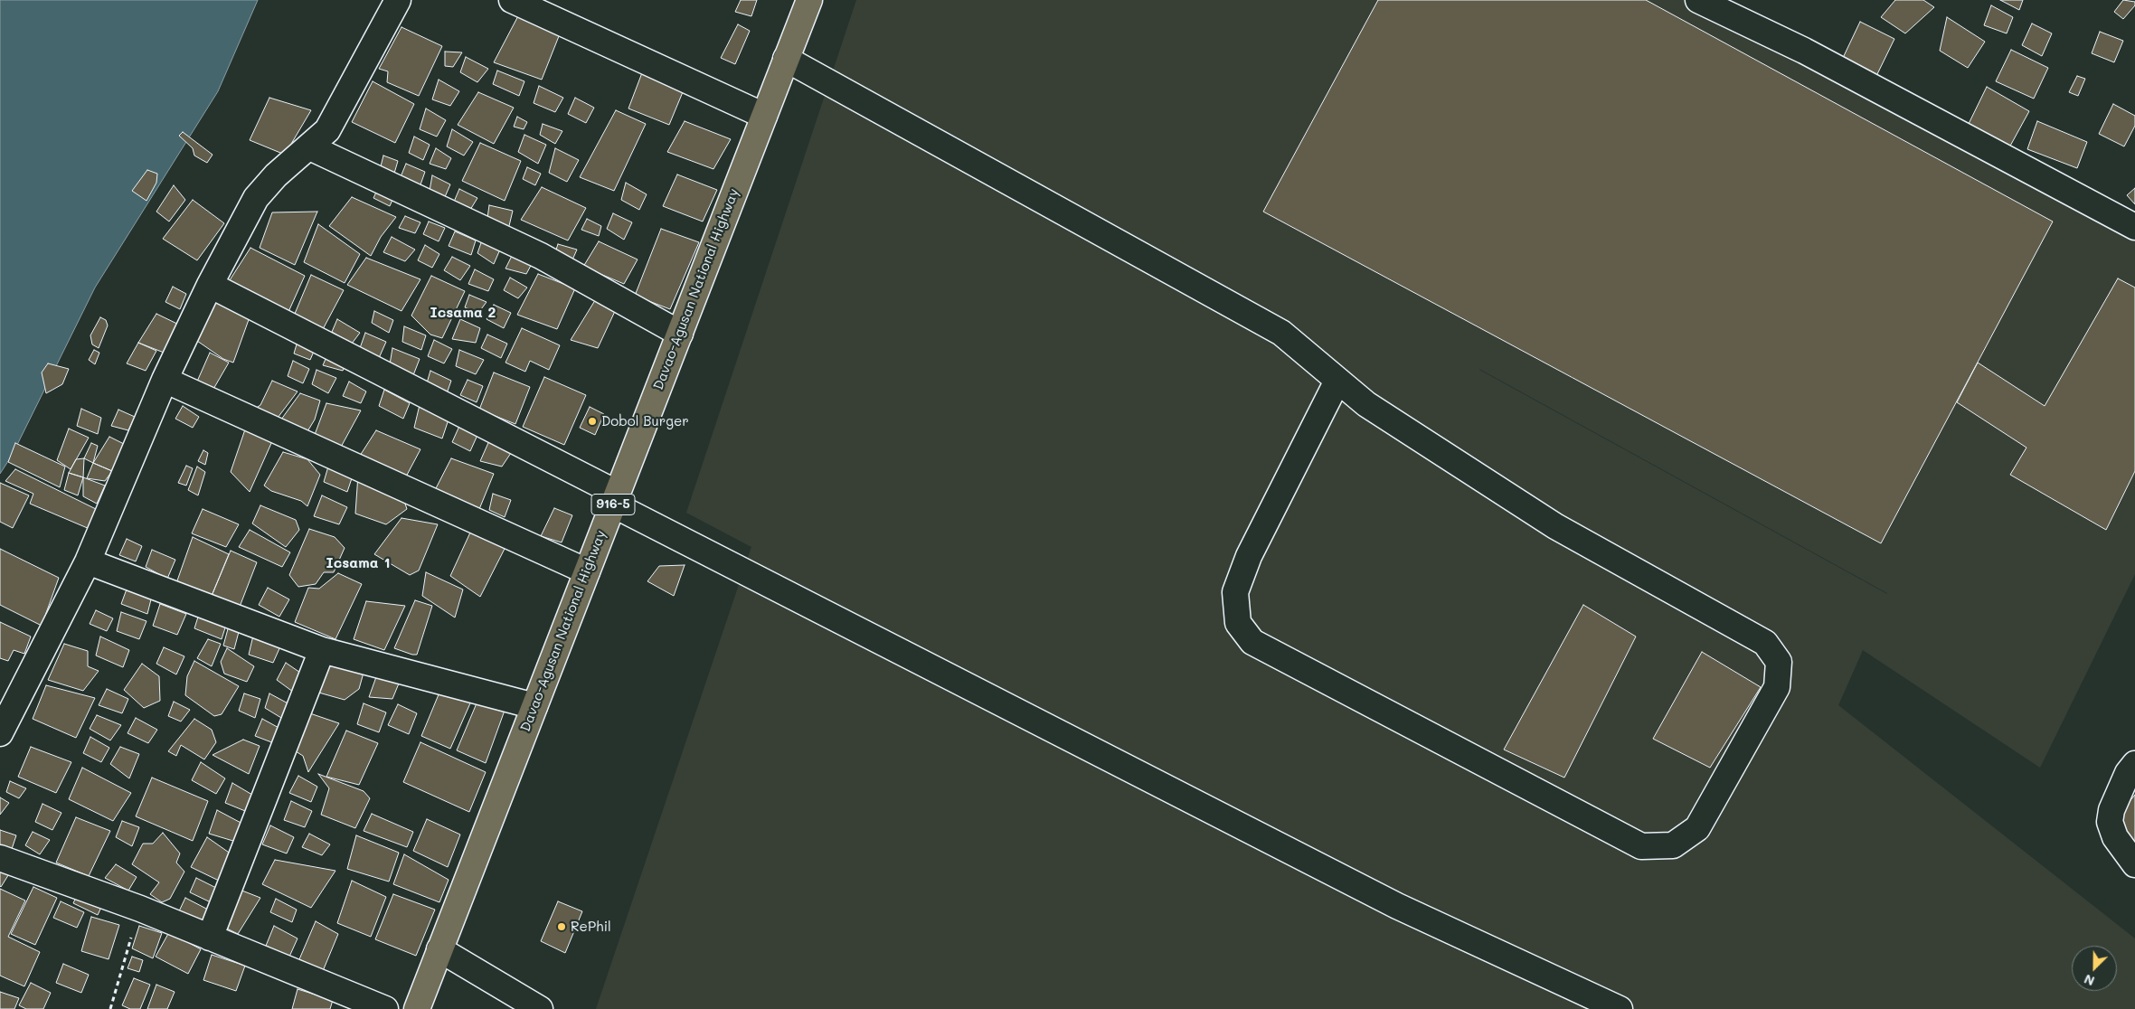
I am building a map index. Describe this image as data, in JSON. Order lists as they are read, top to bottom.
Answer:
{
  "streets": {
    "main road": ["Davao-Agusan National Highway", "916-5"]
  },
  "districts": ["Icsama 2", "Icsama 1"],
  "places": ["Dobol Burger", "RePhil"],
  "north": "bottom left"
}
